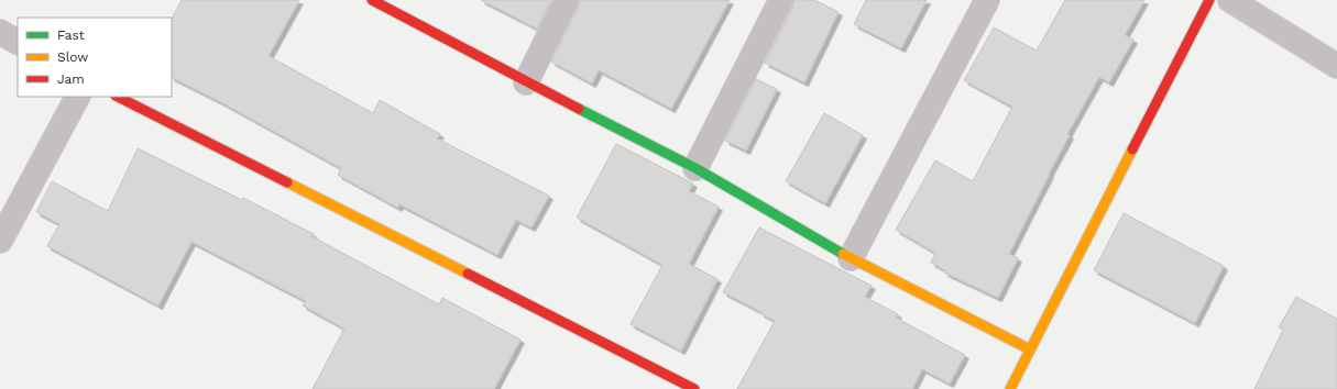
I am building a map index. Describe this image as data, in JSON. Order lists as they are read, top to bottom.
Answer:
{
  "legend": ["Fast", "Slow", "Jam"]
}
